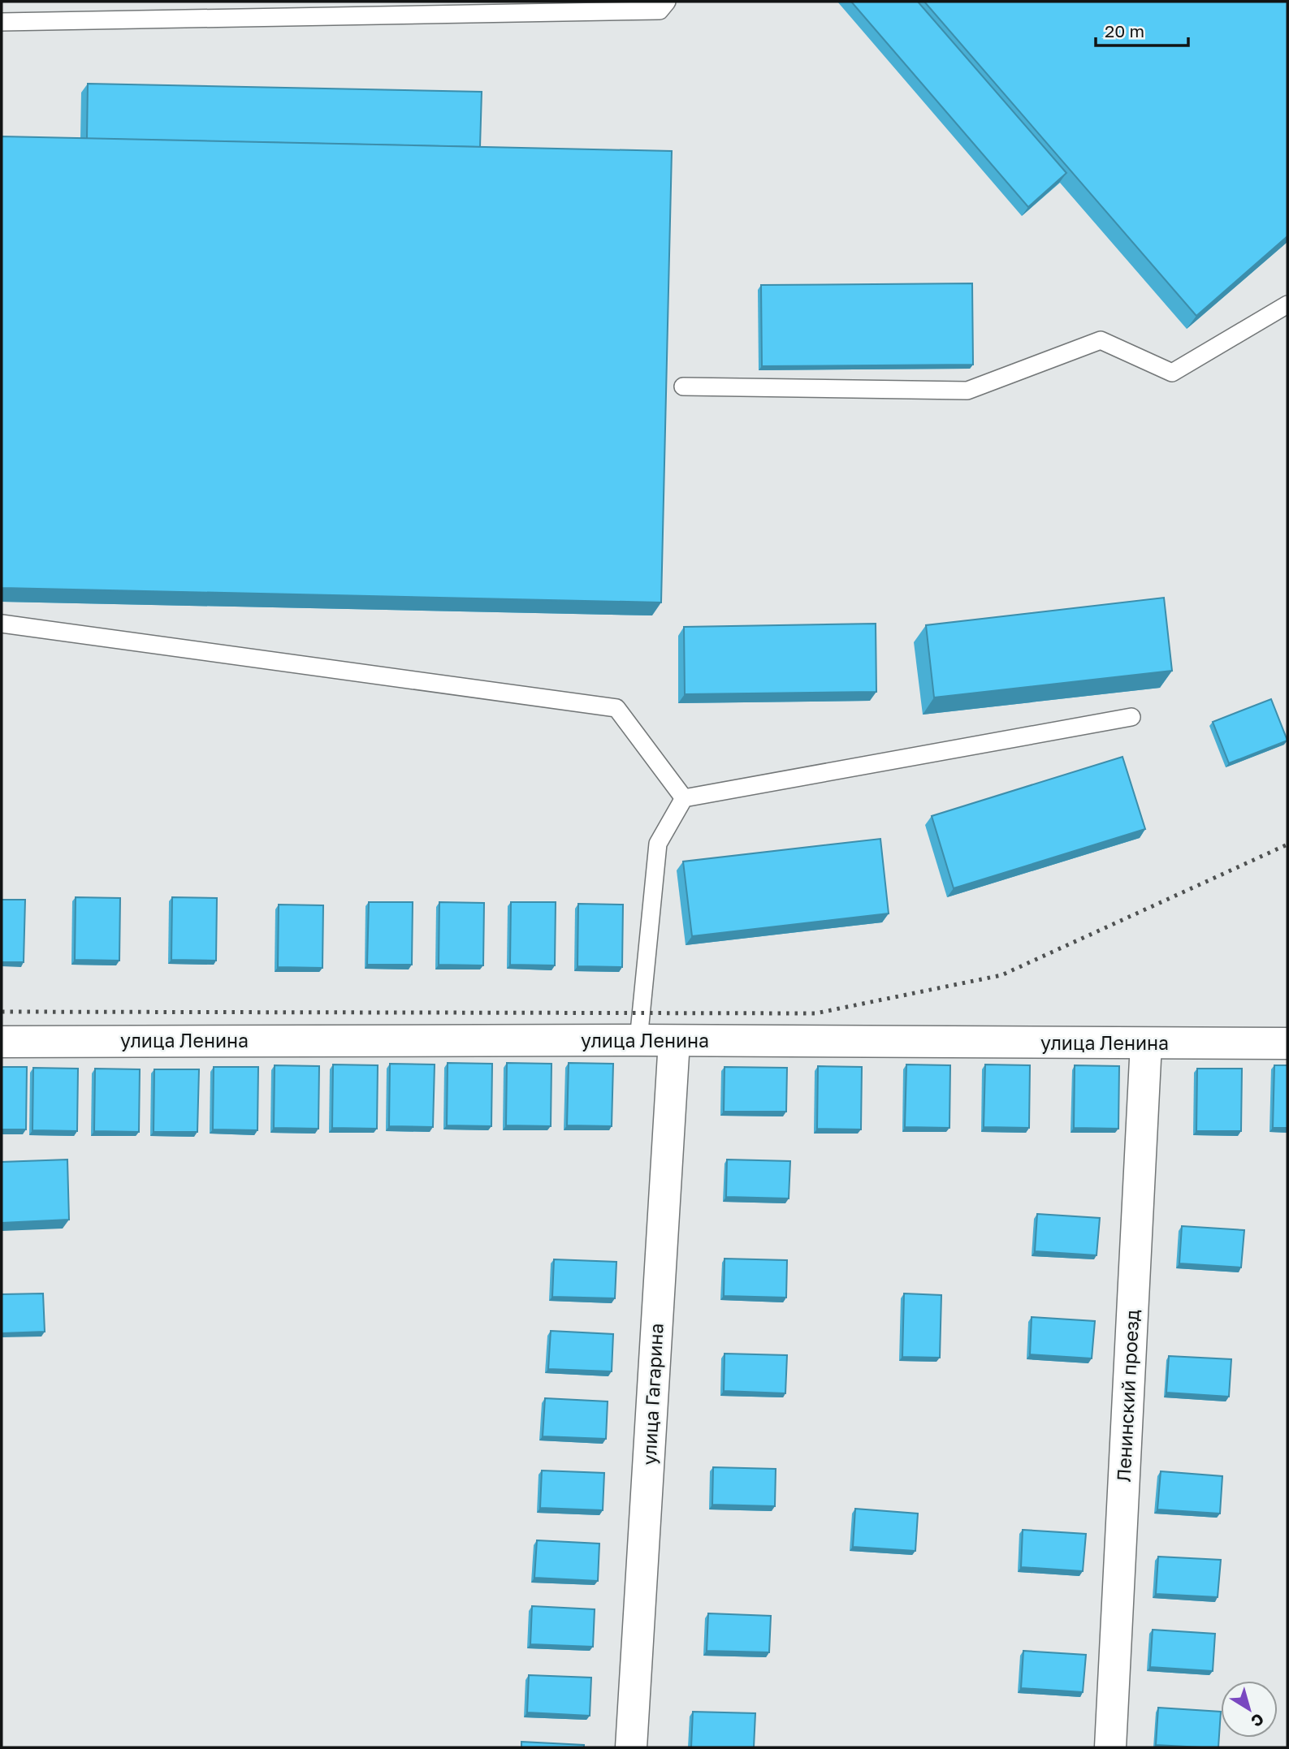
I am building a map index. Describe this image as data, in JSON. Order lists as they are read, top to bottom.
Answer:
{
  "streets": {
    "street": ["улица Ленина", "улица Гагарина", "Ленинский проезд"]
  },
  "crossings": [
    ["улица Ленина", "улица Гагарина"],
    ["улица Ленина", "Ленинский проезд"]
  ],
  "scale_bar": "20 m",
  "north": "bottom right"
}
